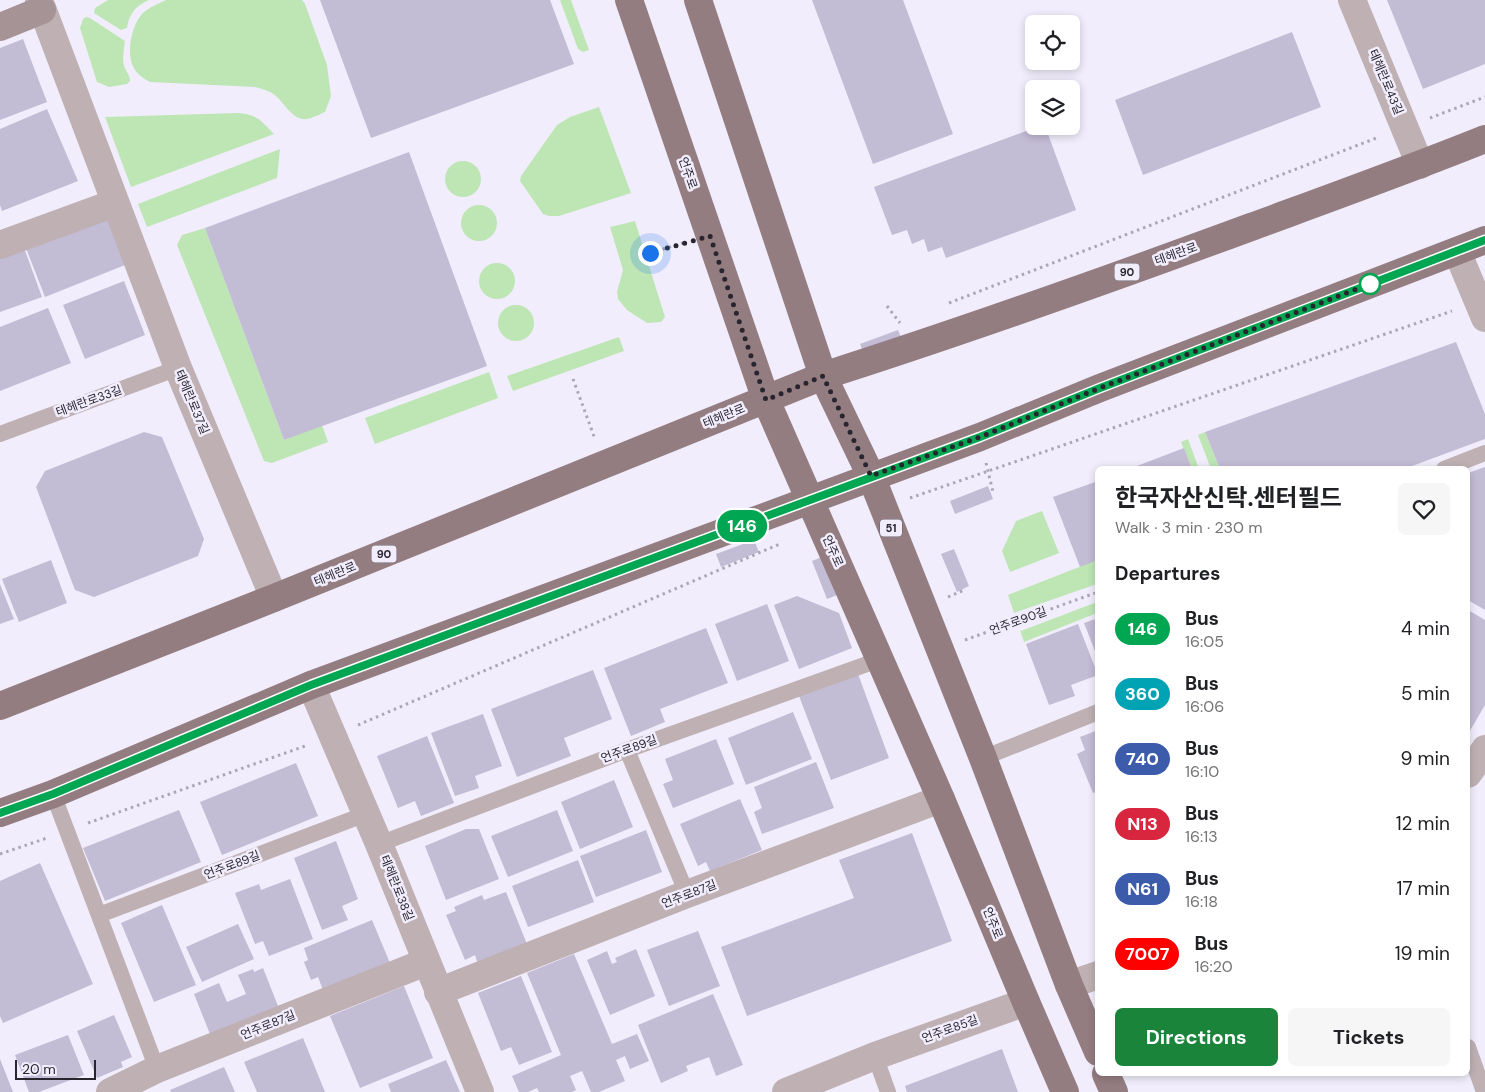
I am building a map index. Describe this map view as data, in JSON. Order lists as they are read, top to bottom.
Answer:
{
  "streets": {
    "main road": [
      "언주로",
      "테헤란로",
      "90",
      "51"
    ],
    "street": [
      "테헤란로43길",
      "테헤란로37길",
      "테헤란로38길",
      "언주로87길",
      "언주로85길"
    ],
    "lane": ["테헤란로33길", "언주로89길"],
    "path": ["언주로90길"]
  },
  "crossings": [
    ["테헤란로43길", "테헤란로"],
    ["언주로", "테헤란로"],
    ["언주로", "언주로89길"],
    ["언주로", "언주로87길"],
    ["언주로", "언주로85길"],
    ["테헤란로", "테헤란로37길"],
    ["테헤란로", "51"],
    ["테헤란로33길", "테헤란로37길"],
    ["51", "언주로90길"],
    ["언주로89길", "테헤란로38길"],
    ["테헤란로38길", "언주로87길"]
  ],
  "lines": ["bus line 146"],
  "scale_bar": "20 m",
  "page": {
    "on_map": "146",
    "heading": [
      ["한국자산신탁.센터필드", "Walk · 3 min · 230 m"],
      "Departures"
    ],
    "list": [
      {
        "mark": "146",
        "name": "Bus",
        "note": "16:05",
        "value": "4 min"
      },
      {
        "mark": "360",
        "name": "Bus",
        "note": "16:06",
        "value": "5 min"
      },
      {
        "mark": "740",
        "name": "Bus",
        "note": "16:10",
        "value": "9 min"
      },
      {
        "mark": "N13",
        "name": "Bus",
        "note": "16:13",
        "value": "12 min"
      },
      {
        "mark": "N61",
        "name": "Bus",
        "note": "16:18",
        "value": "17 min"
      },
      {
        "mark": "7007",
        "name": "Bus",
        "note": "16:20",
        "value": "19 min"
      }
    ],
    "buttons": ["Directions", "Tickets"],
    "scale": "20 m"
  }
}
